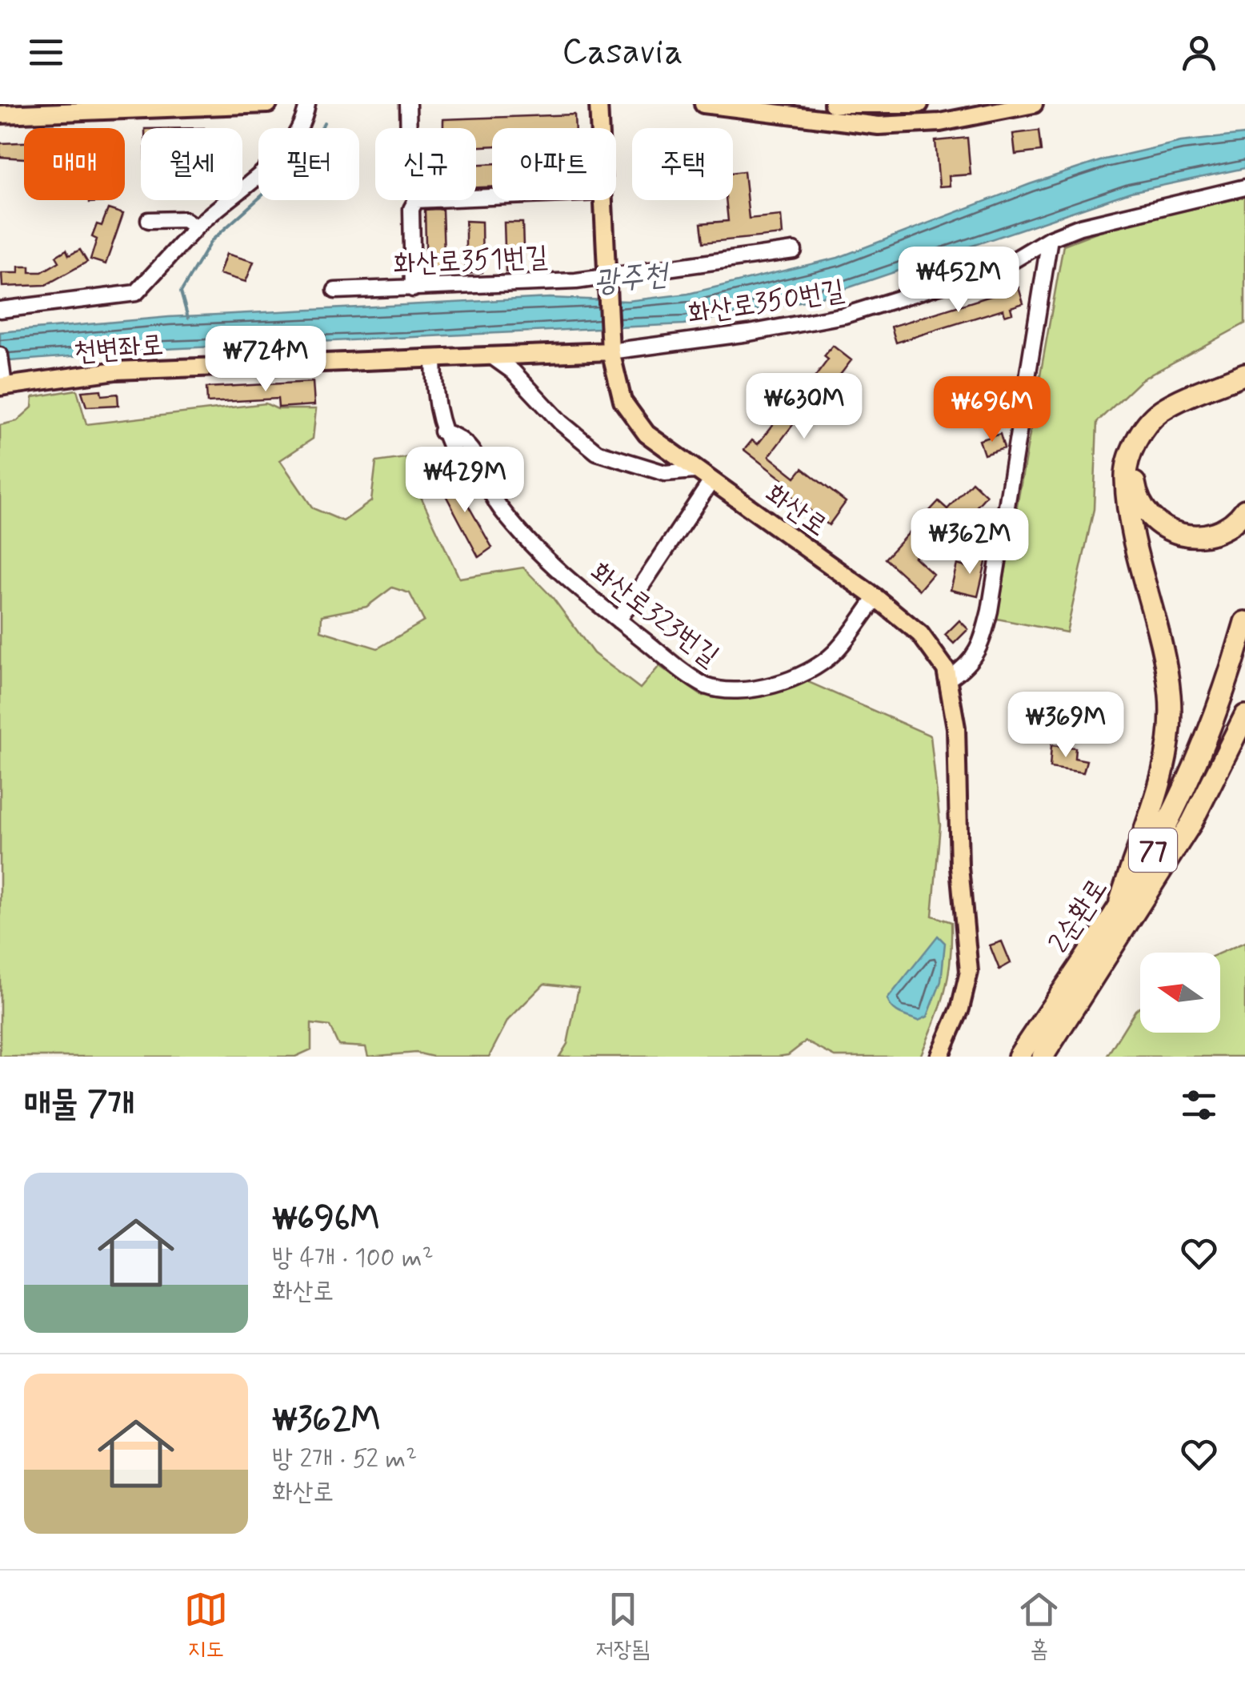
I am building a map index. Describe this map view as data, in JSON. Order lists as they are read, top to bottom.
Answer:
{
  "streets": {
    "highway": ["77", "2순환로"],
    "main road": ["천변좌로", "화산로"],
    "street": ["화산로351번길", "화산로350번길", "화산로323번길"]
  },
  "crossings": [
    ["화산로351번길", "화산로"],
    ["화산로350번길", "천변좌로"],
    ["화산로350번길", "화산로"],
    ["천변좌로", "화산로"],
    ["화산로", "화산로323번길"]
  ],
  "water": ["광주천"],
  "north": "left",
  "page": {
    "header": "Casavia",
    "chip": [
      "매매",
      "월세",
      "필터",
      "신규",
      "아파트",
      "주택"
    ],
    "price": [
      "₩452M",
      "₩724M",
      "₩630M",
      "₩696M",
      "₩429M",
      "₩362M",
      "₩369M"
    ],
    "heading": "매물 7개",
    "list": [
      {
        "name": "₩696M",
        "note": "방 4개 · 100 m² · 화산로"
      },
      {
        "name": "₩362M",
        "note": "방 2개 · 52 m² · 화산로"
      }
    ],
    "tabs": ["지도", "저장됨", "홈"]
  }
}
